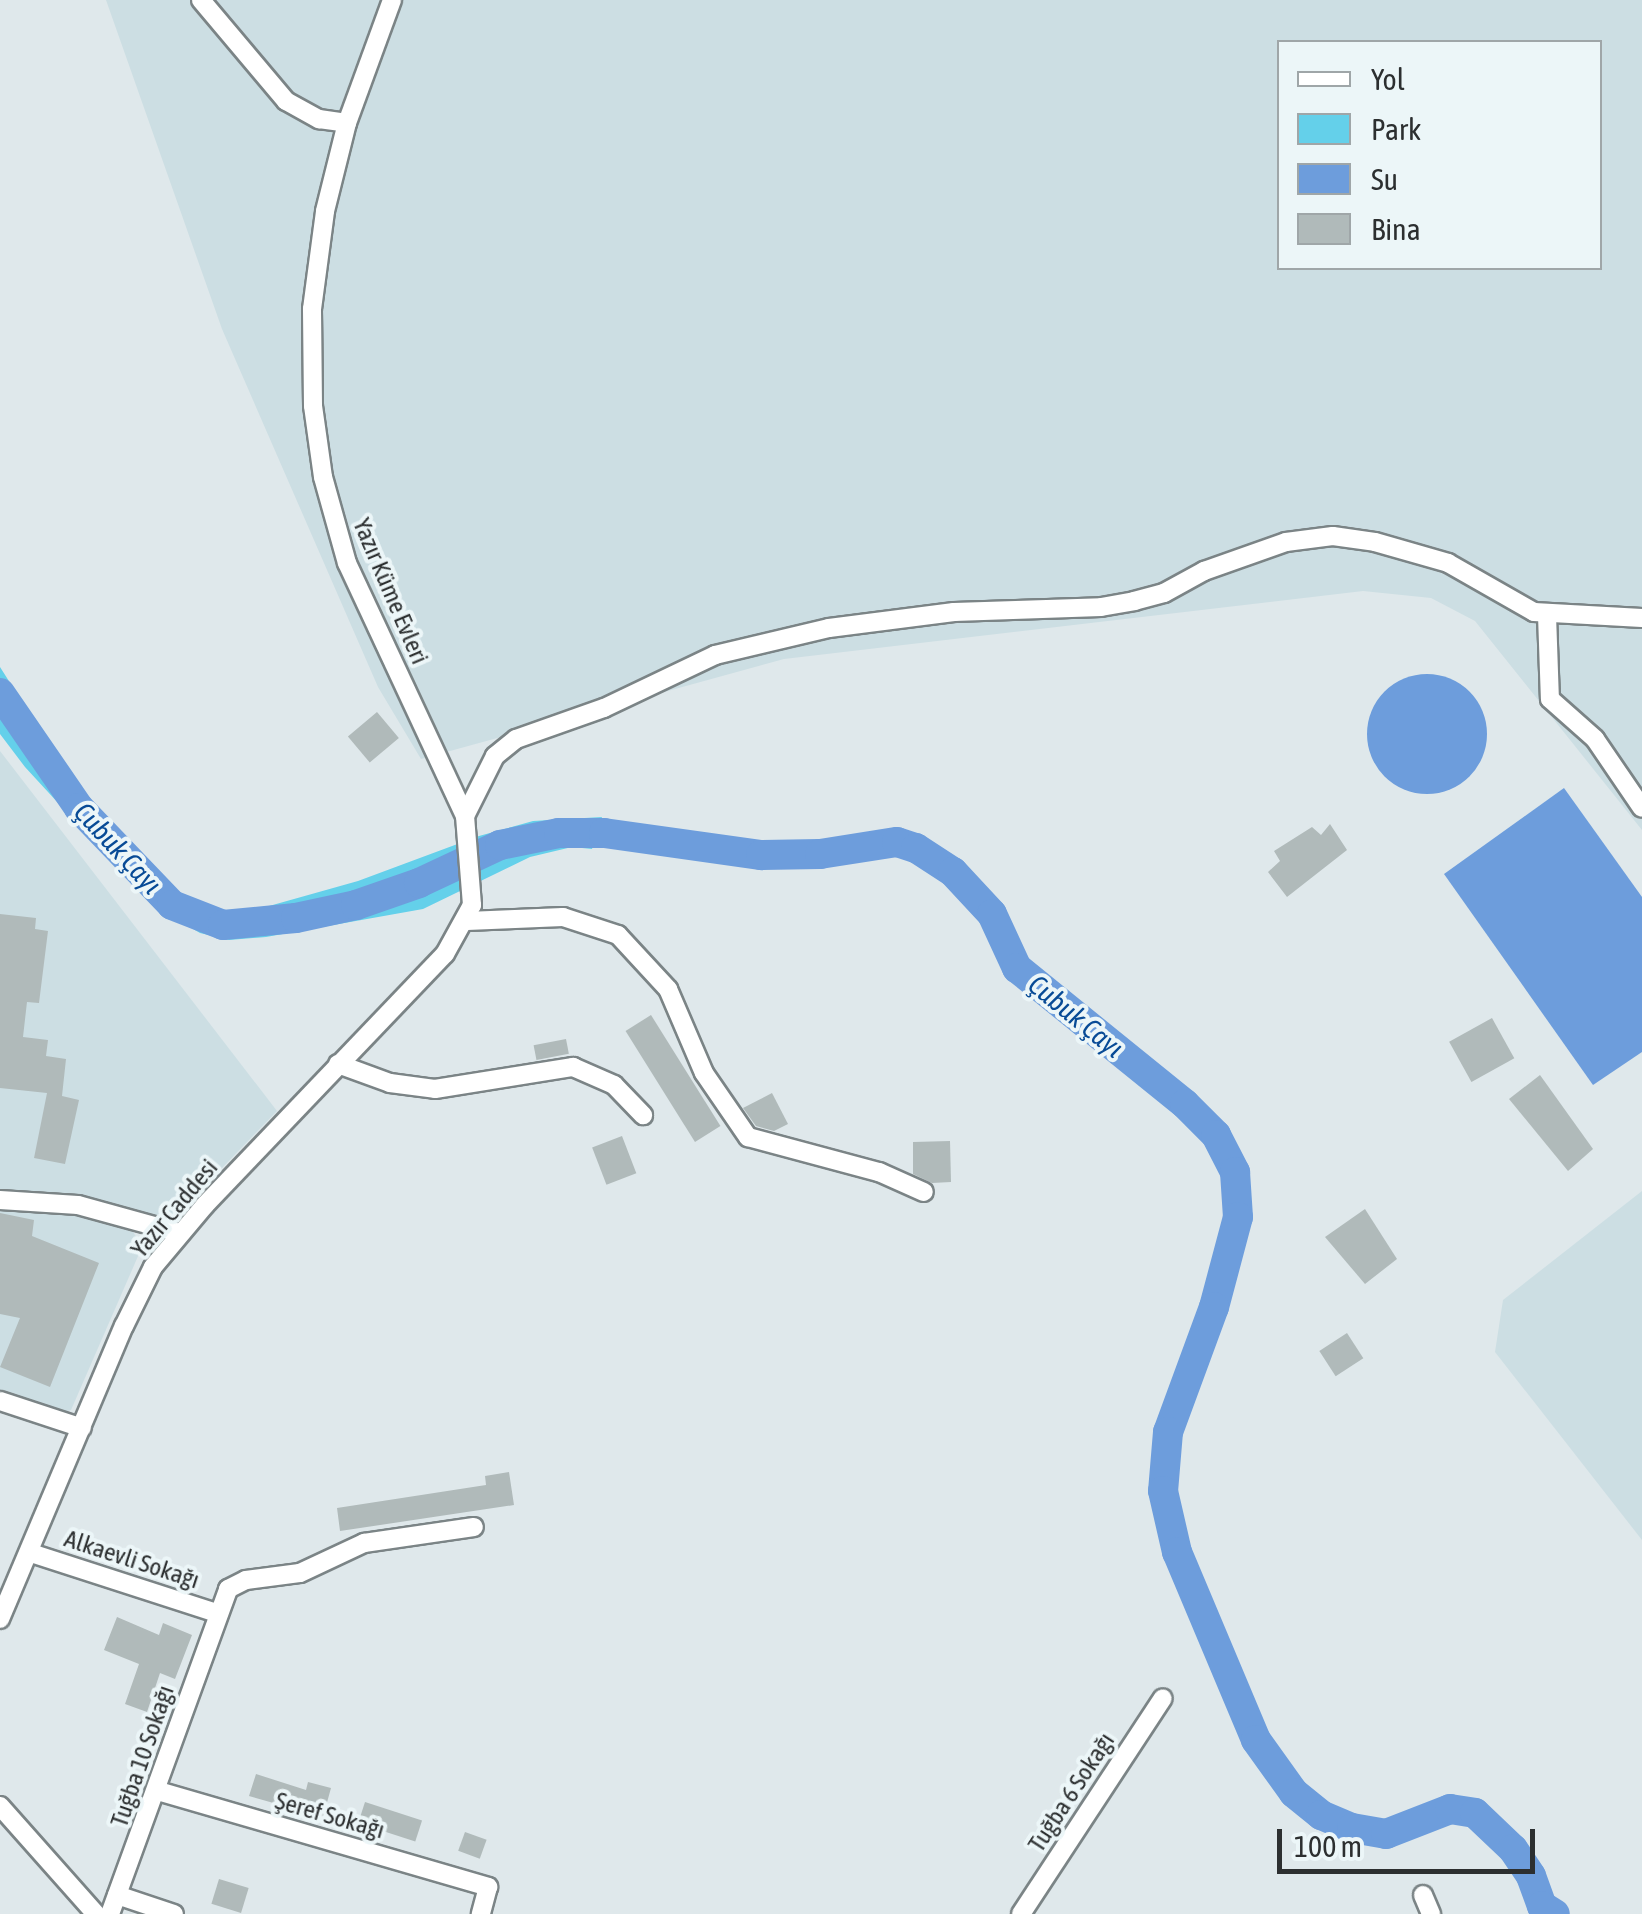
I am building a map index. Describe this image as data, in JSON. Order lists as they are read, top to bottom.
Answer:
{
  "streets": {
    "street": [
      "Yazır Küme Evleri",
      "Yazır Caddesi",
      "Alkaevli Sokağı",
      "Tuğba 10 Sokağı",
      "Tuğba 6 Sokağı",
      "Şeref Sokağı"
    ]
  },
  "crossings": [
    ["Yazır Küme Evleri", "Yazır Caddesi"],
    ["Yazır Caddesi", "Alkaevli Sokağı"],
    ["Alkaevli Sokağı", "Tuğba 10 Sokağı"],
    ["Tuğba 10 Sokağı", "Şeref Sokağı"]
  ],
  "water": ["Çubuk Çayı"],
  "legend": [
    "Yol",
    "Park",
    "Su",
    "Bina"
  ],
  "scale_bar": "100 m"
}
